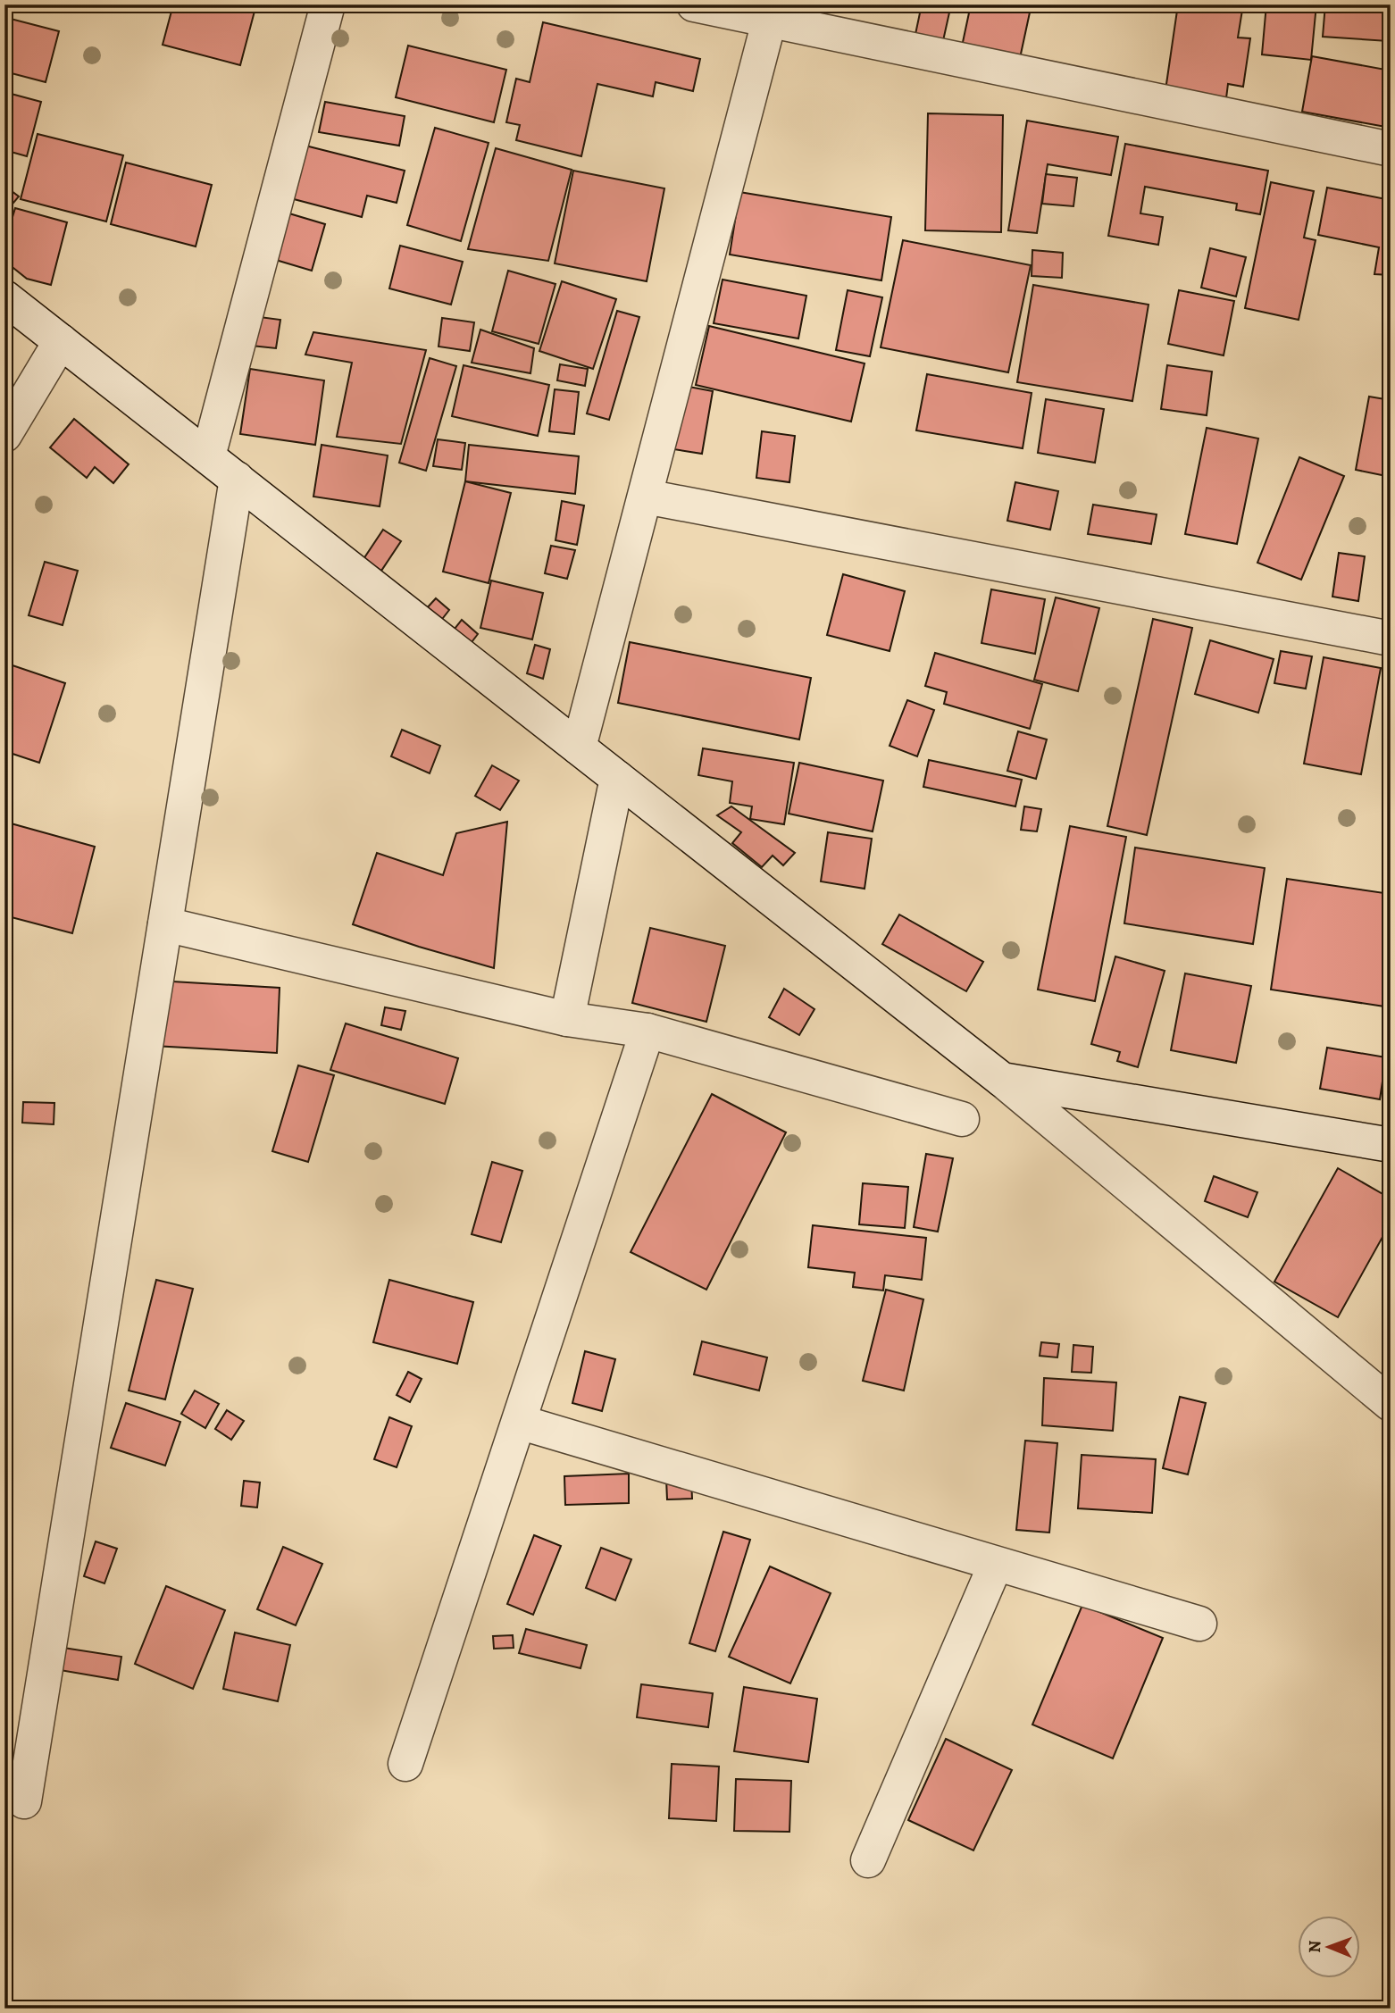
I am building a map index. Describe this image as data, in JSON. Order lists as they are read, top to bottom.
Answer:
{
  "north": "left"
}
